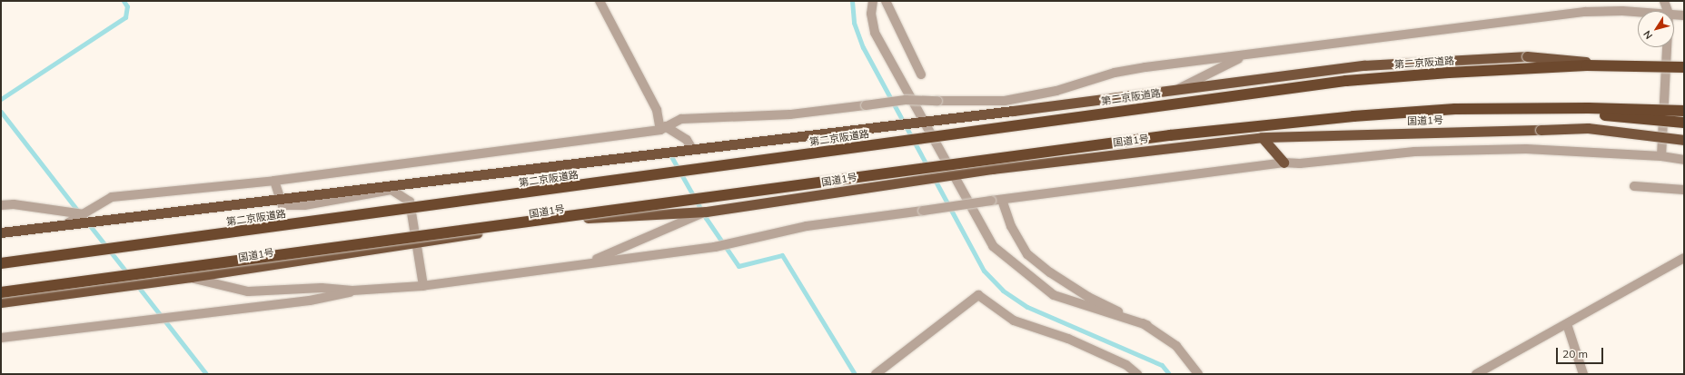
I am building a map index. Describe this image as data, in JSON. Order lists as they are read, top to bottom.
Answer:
{
  "streets": {
    "highway": ["第二京阪道路", "国道1号"]
  },
  "scale_bar": "20 m",
  "north": "bottom left"
}
